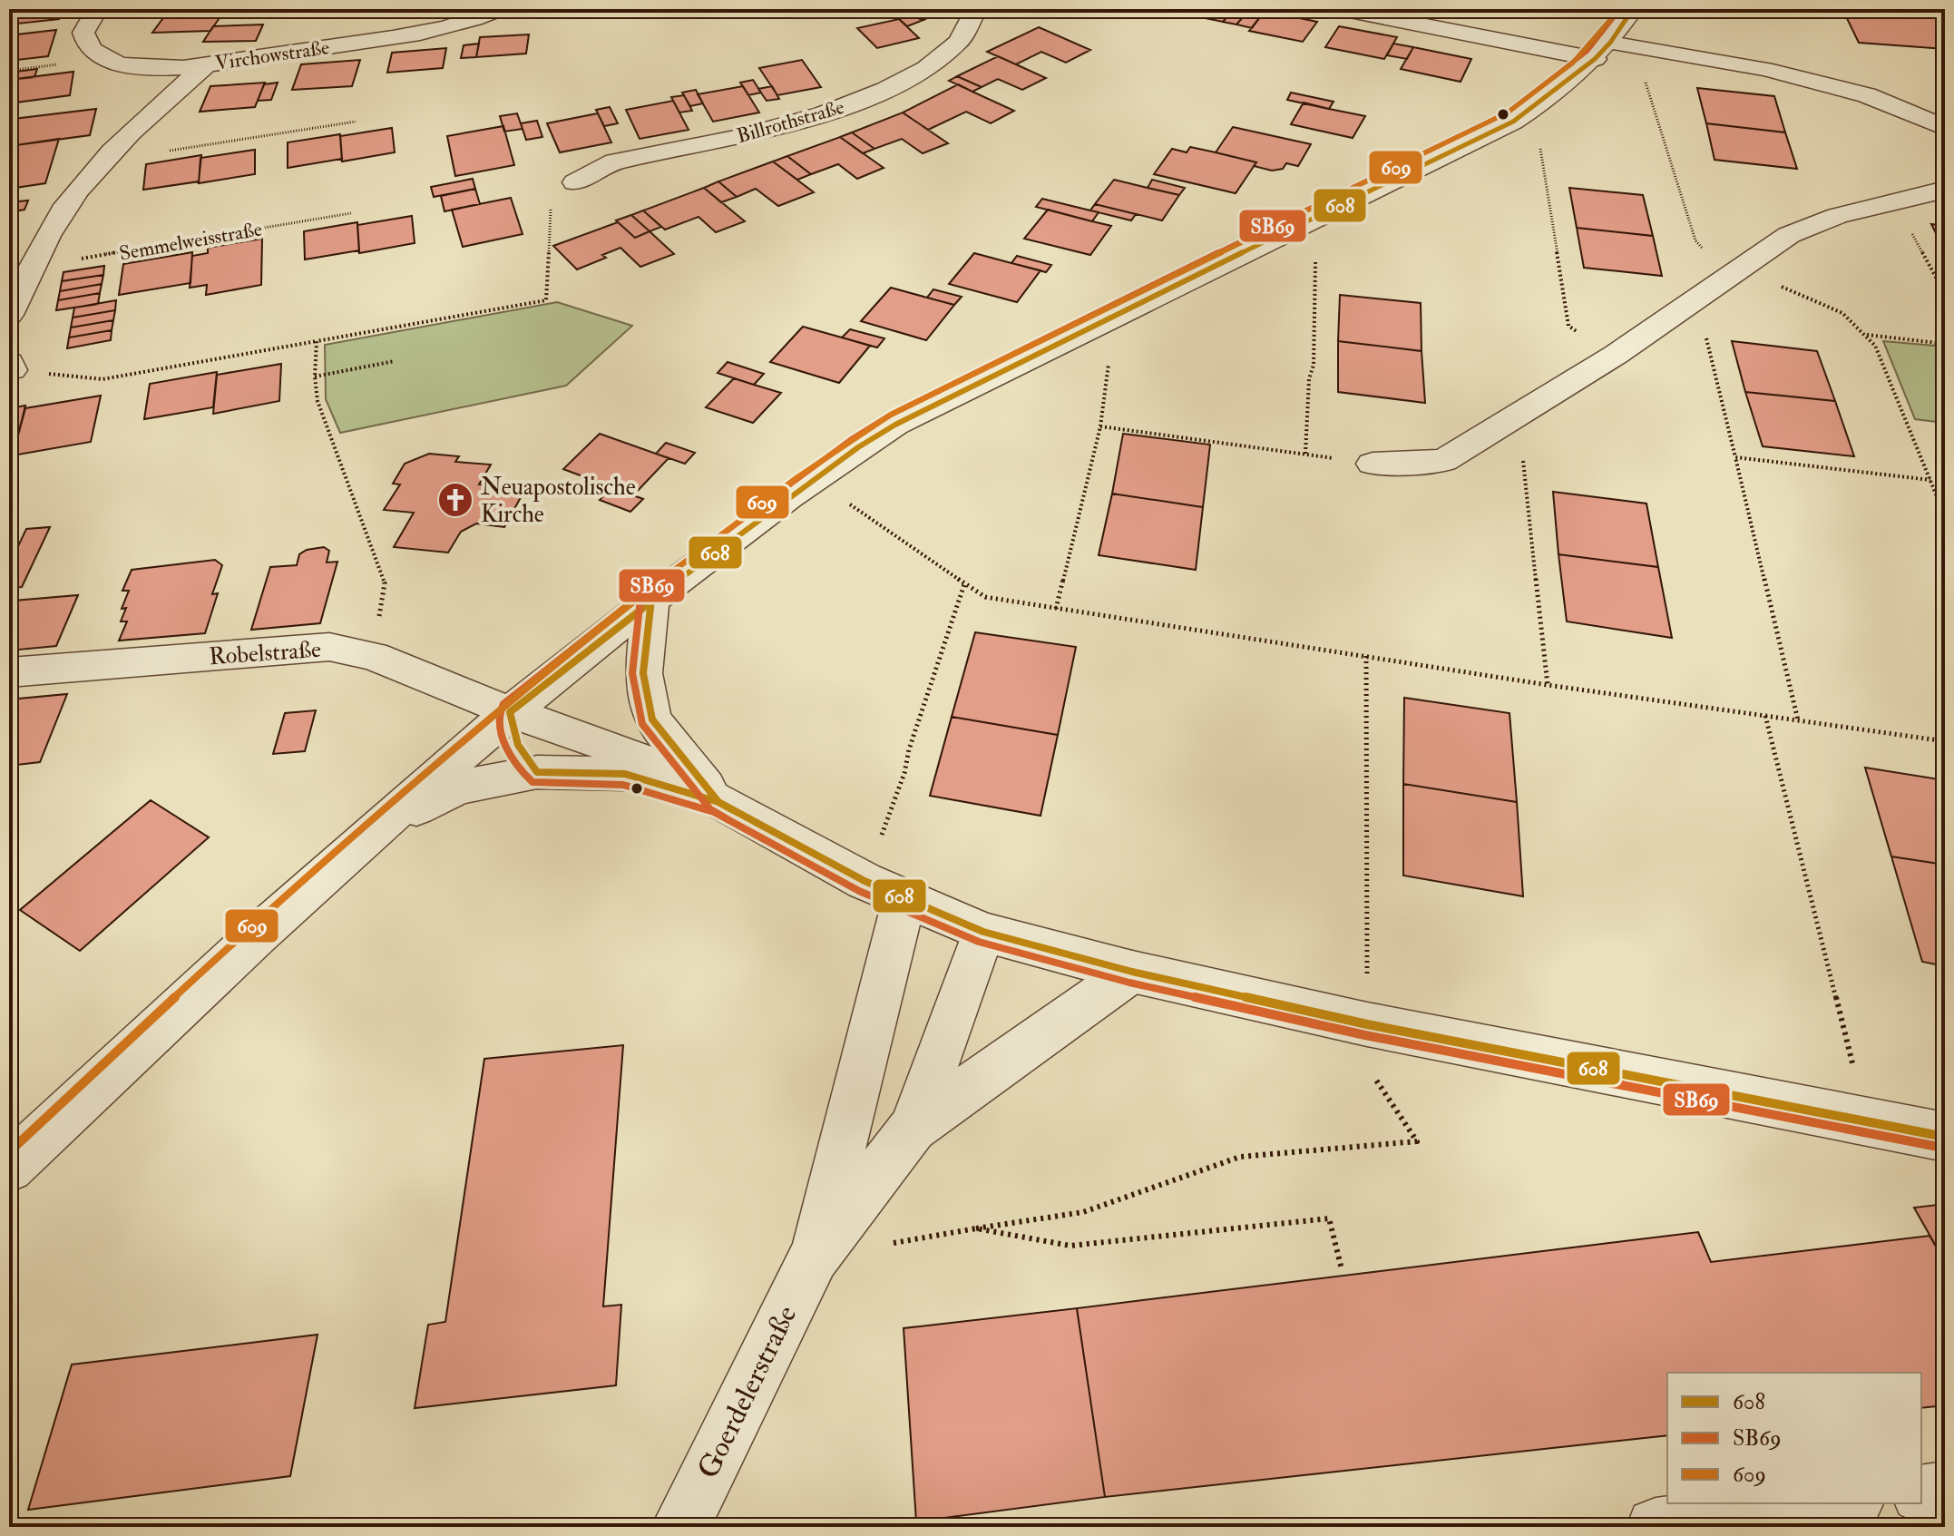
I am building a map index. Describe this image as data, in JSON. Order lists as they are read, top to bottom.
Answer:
{
  "streets": {
    "street": [
      "Virchowstraße",
      "Billrothstraße",
      "Robelstraße",
      "Goerdelerstraße"
    ],
    "path": ["Semmelweisstraße"]
  },
  "places": {
    "church": ["Neuapostolische Kirche"]
  },
  "lines": ["transit line 608", "transit line SB69", "transit line 609"],
  "legend": ["608", "SB69", "609"]
}
